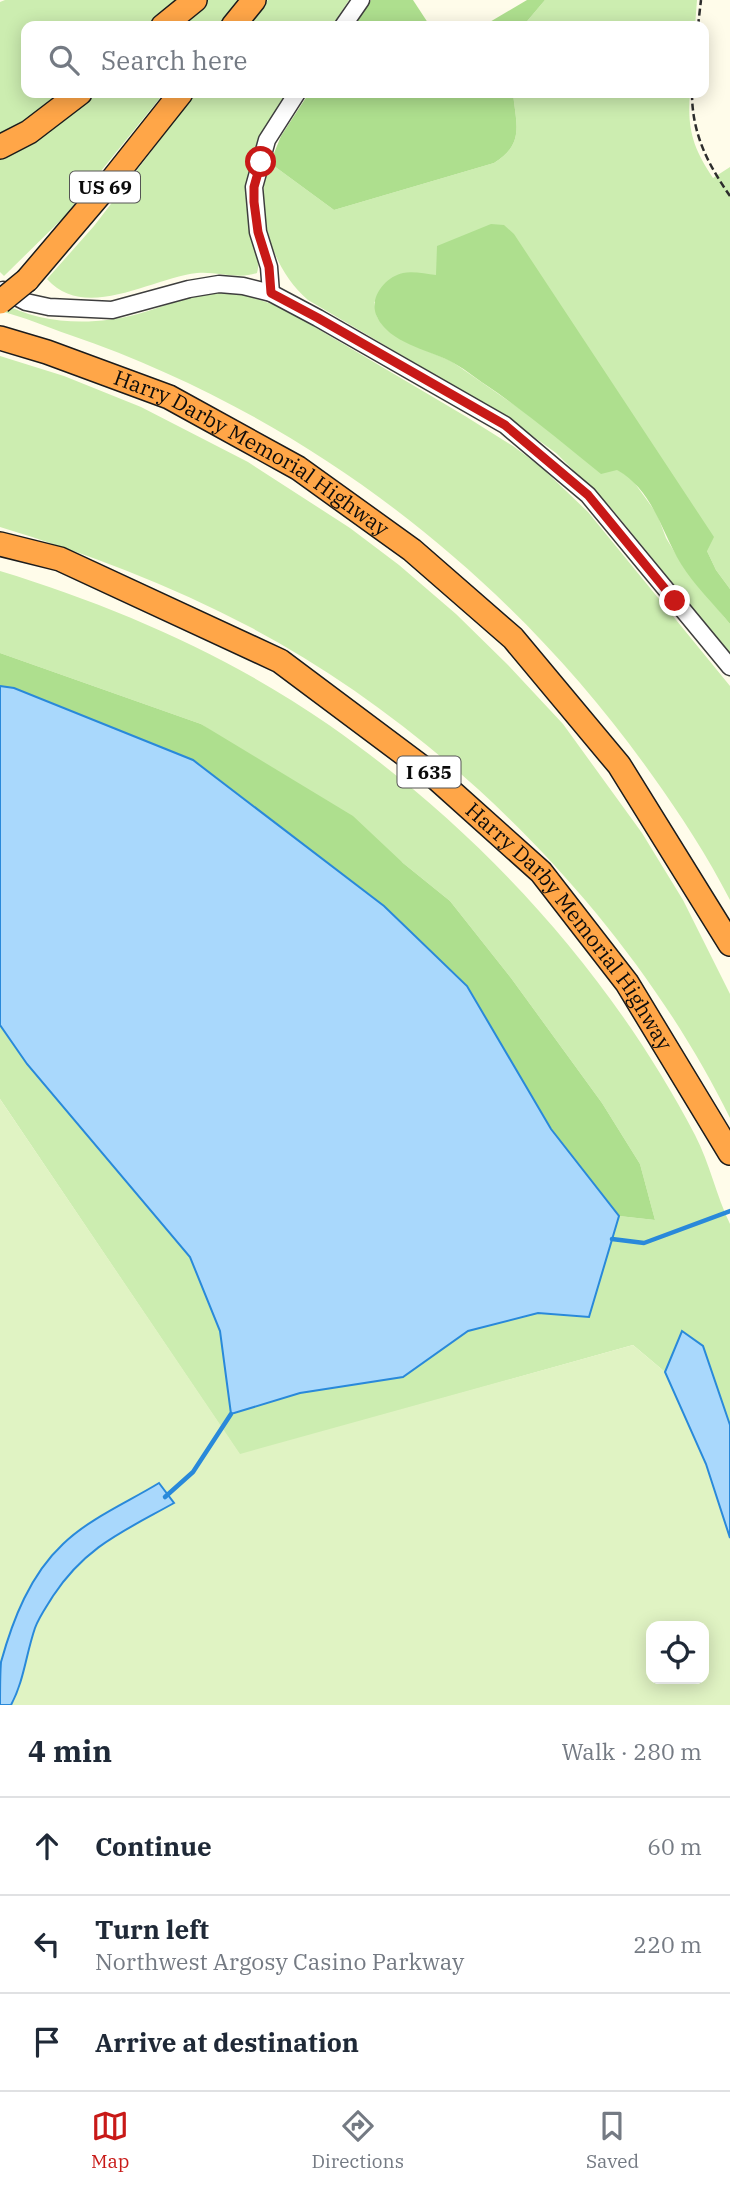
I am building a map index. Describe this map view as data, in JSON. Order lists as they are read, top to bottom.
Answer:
{
  "streets": {
    "highway": ["US 69", "Harry Darby Memorial Highway", "I 635"]
  },
  "page": {
    "search": "Search here",
    "heading": ["4 min", "Walk · 280 m"],
    "list": [
      ["Continue", "60 m"],
      ["Turn left", "Northwest Argosy Casino Parkway", "220 m"],
      "Arrive at destination"
    ],
    "nav": ["Map", "Directions", "Saved"]
  }
}
